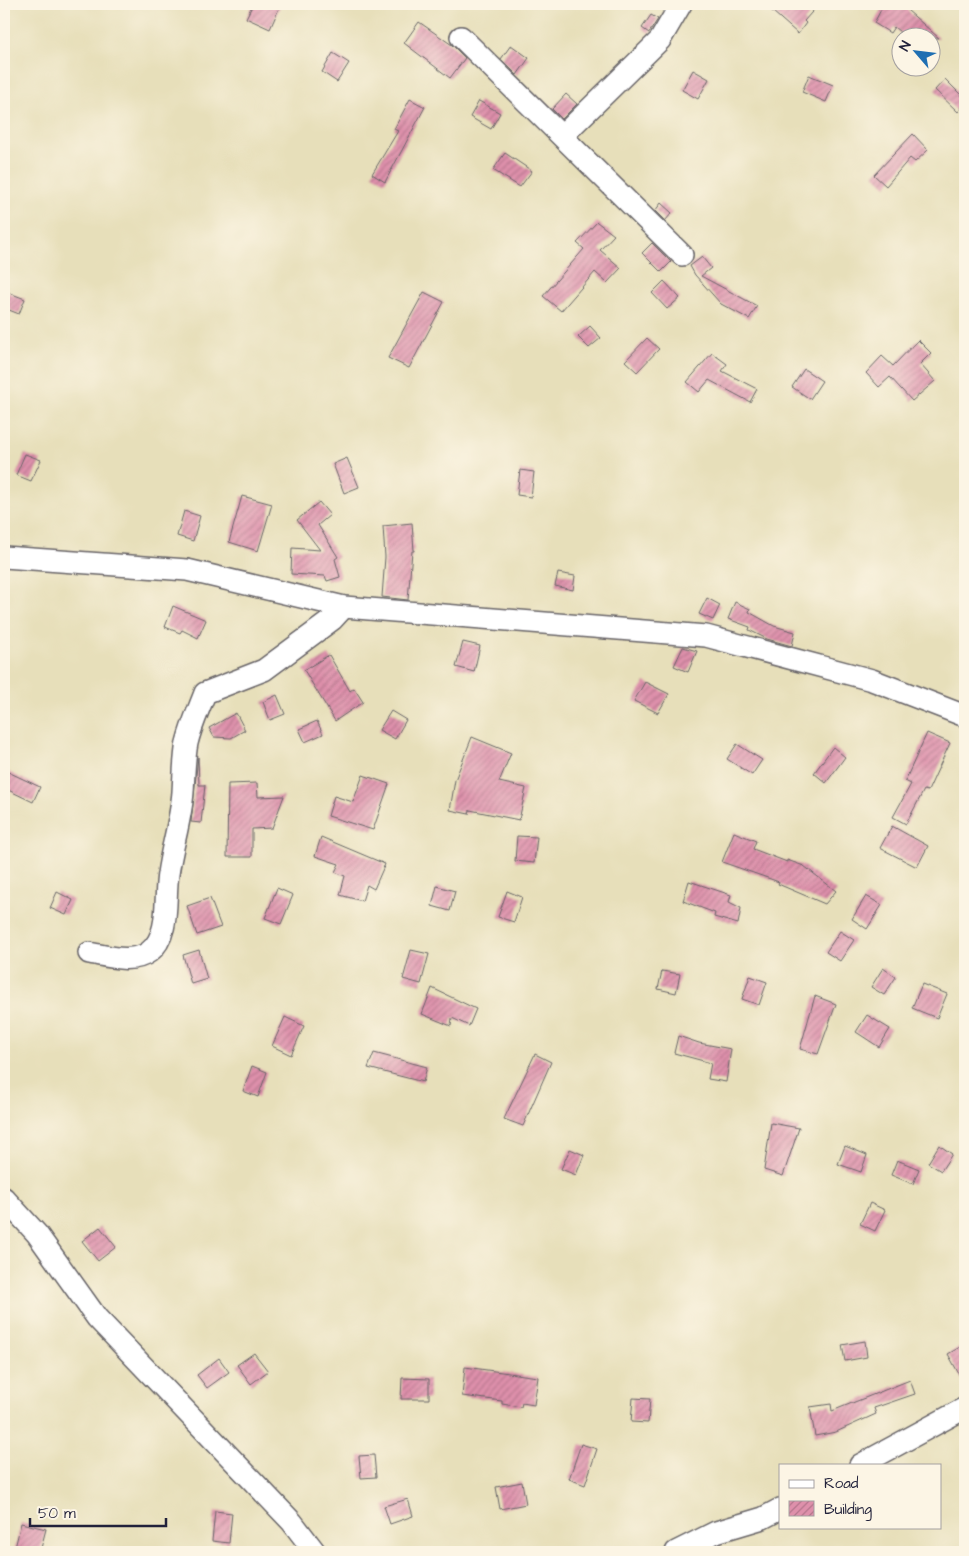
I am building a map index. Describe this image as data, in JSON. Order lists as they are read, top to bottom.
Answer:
{
  "legend": ["Road", "Building"],
  "scale_bar": "50 m",
  "north": "top left"
}
